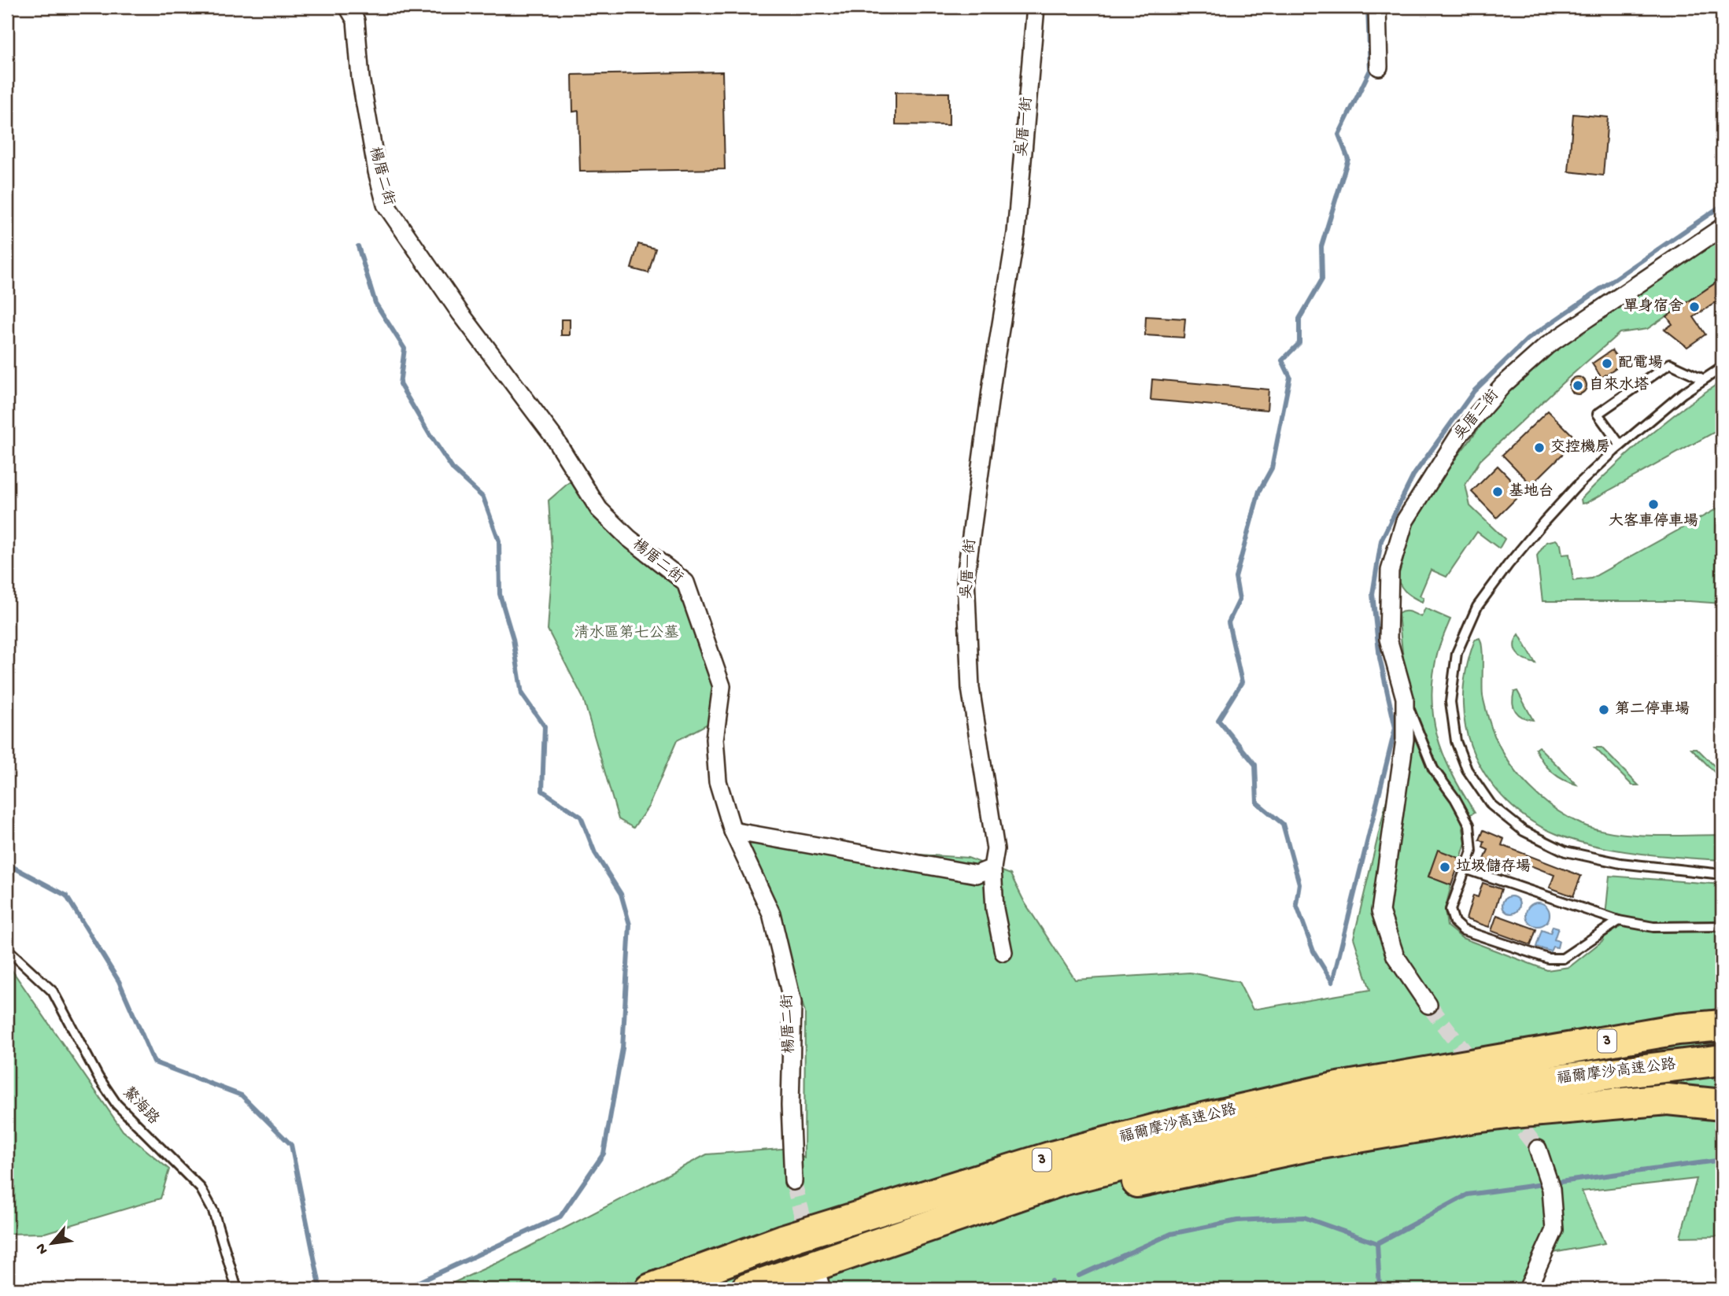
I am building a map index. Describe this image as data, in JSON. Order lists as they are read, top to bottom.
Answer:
{
  "streets": {
    "highway": ["3", "福爾摩沙高速公路"],
    "street": ["吳厝一街", "楊厝二街", "吳厝二街"],
    "lane": ["鰲海路"]
  },
  "parks": ["清水區第七公墓"],
  "places": [
    "單身宿舍",
    "配電場",
    "自來水塔",
    "交控機房",
    "基地台",
    "大客車停車場",
    "第二停車場",
    "垃圾儲存場"
  ],
  "north": "bottom left"
}
